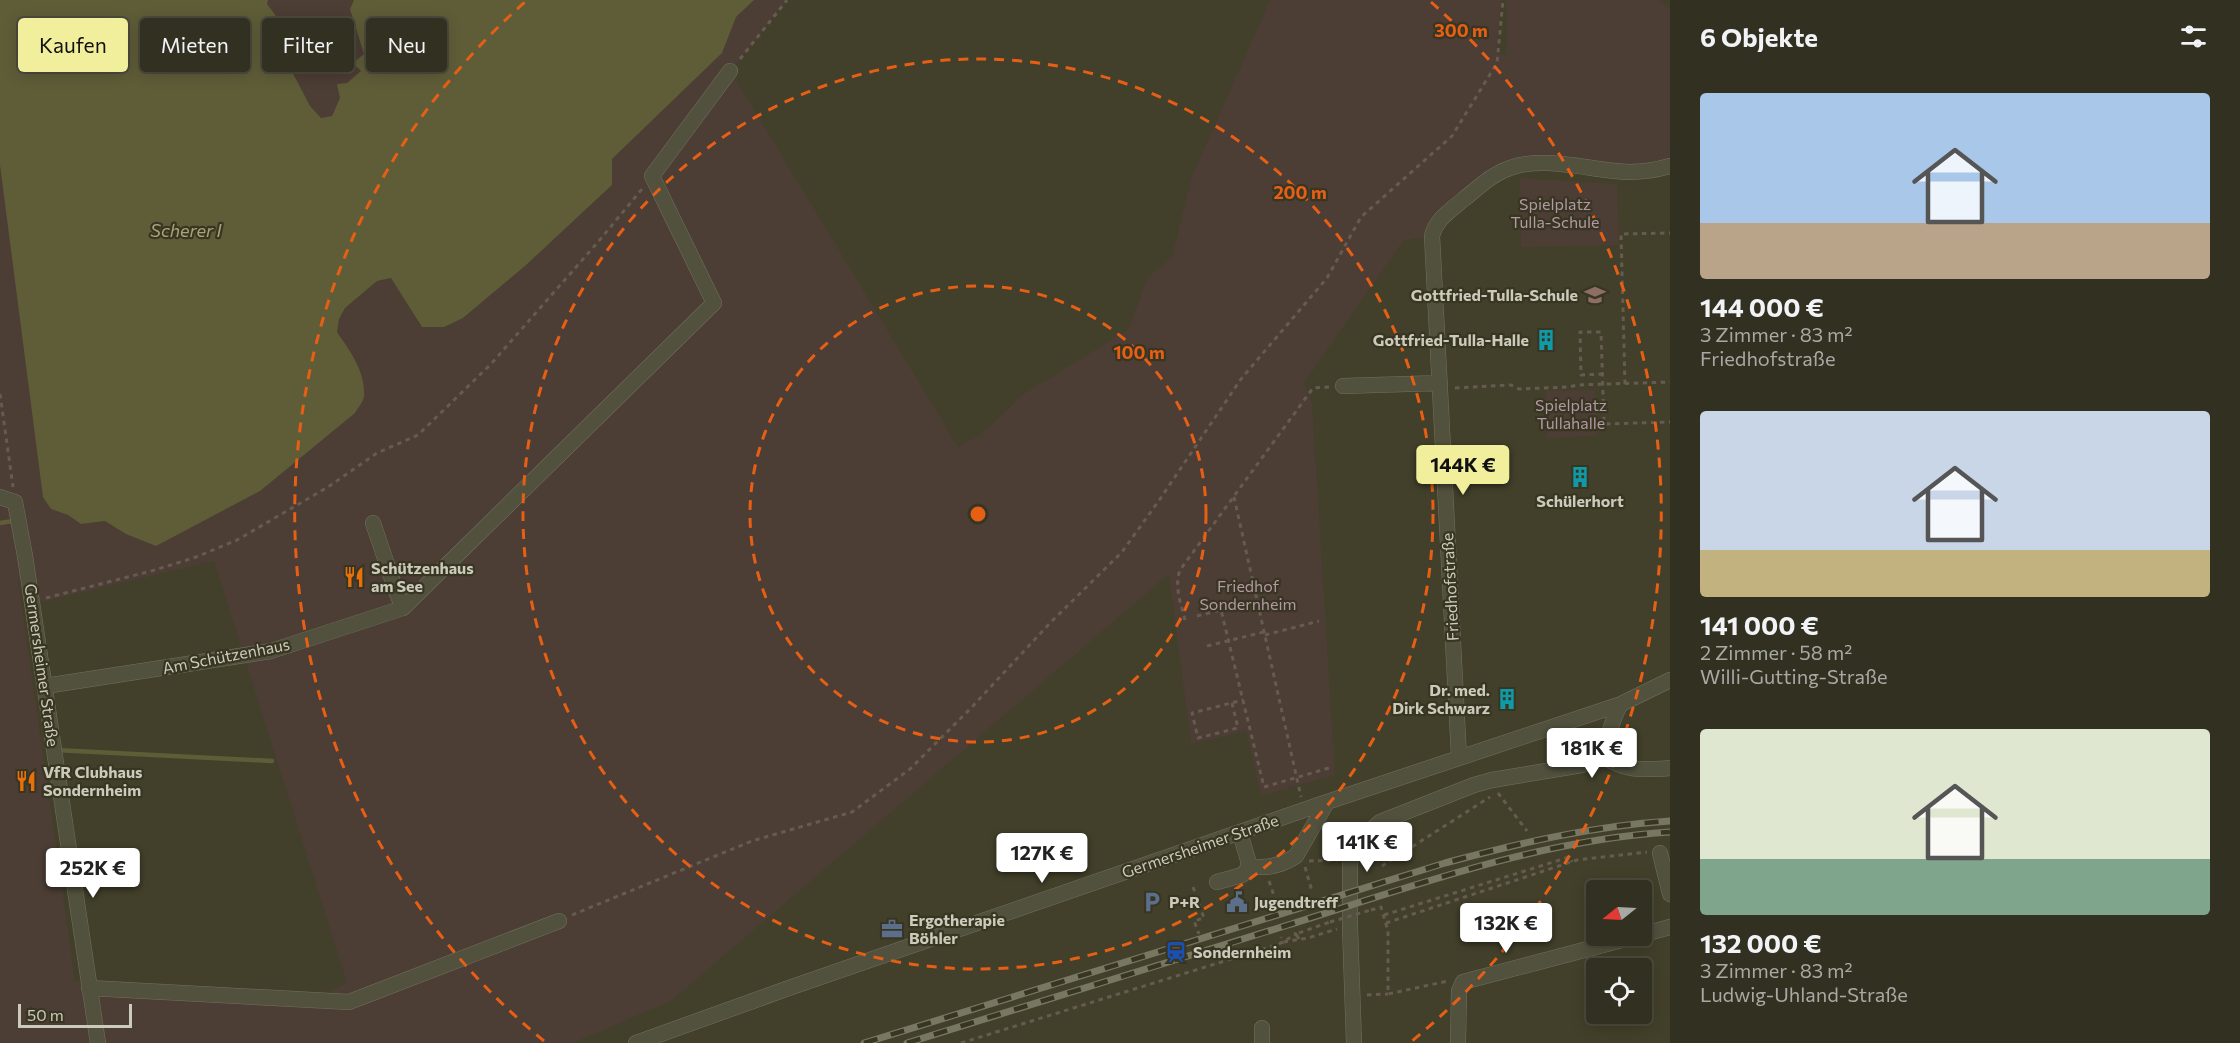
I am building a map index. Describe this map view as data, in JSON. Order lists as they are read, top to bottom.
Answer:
{
  "streets": {
    "street": ["Friedhofstraße", "Am Schützenhaus", "Germersheimer Straße"]
  },
  "crossings": [
    ["Friedhofstraße", "Germersheimer Straße"],
    ["Am Schützenhaus", "Germersheimer Straße"]
  ],
  "water": ["Scherer I"],
  "parks": ["Spielplatz Tulla-Schule", "Spielplatz Tullahalle", "Friedhof Sondernheim"],
  "places": {
    "school or university": ["Gottfried-Tulla-Schule"],
    "building": ["Gottfried-Tulla-Halle", "Schülerhort", "Dr. med. Dirk Schwarz"],
    "restaurant": ["Schützenhaus am See", "VfR Clubhaus Sondernheim"],
    "parking": ["P+R"],
    "public building": ["Jugendtreff"],
    "office": ["Ergotherapie Böhler"],
    "station": ["Sondernheim"]
  },
  "scale_bar": "50 m",
  "north": "left",
  "page": {
    "heading": "6 Objekte",
    "chip": [
      "Kaufen",
      "Mieten",
      "Filter",
      "Neu"
    ],
    "list": [
      {
        "name": "144 000 €",
        "note": "3 Zimmer · 83 m² · Friedhofstraße"
      },
      {
        "name": "141 000 €",
        "note": "2 Zimmer · 58 m² · Willi-Gutting-Straße"
      },
      {
        "name": "132 000 €",
        "note": "3 Zimmer · 83 m² · Ludwig-Uhland-Straße"
      }
    ],
    "price": [
      "144K €",
      "181K €",
      "141K €",
      "127K €",
      "252K €",
      "132K €"
    ],
    "scale": "50 m"
  },
  "rings": ["300 m", "200 m", "100 m"]
}
